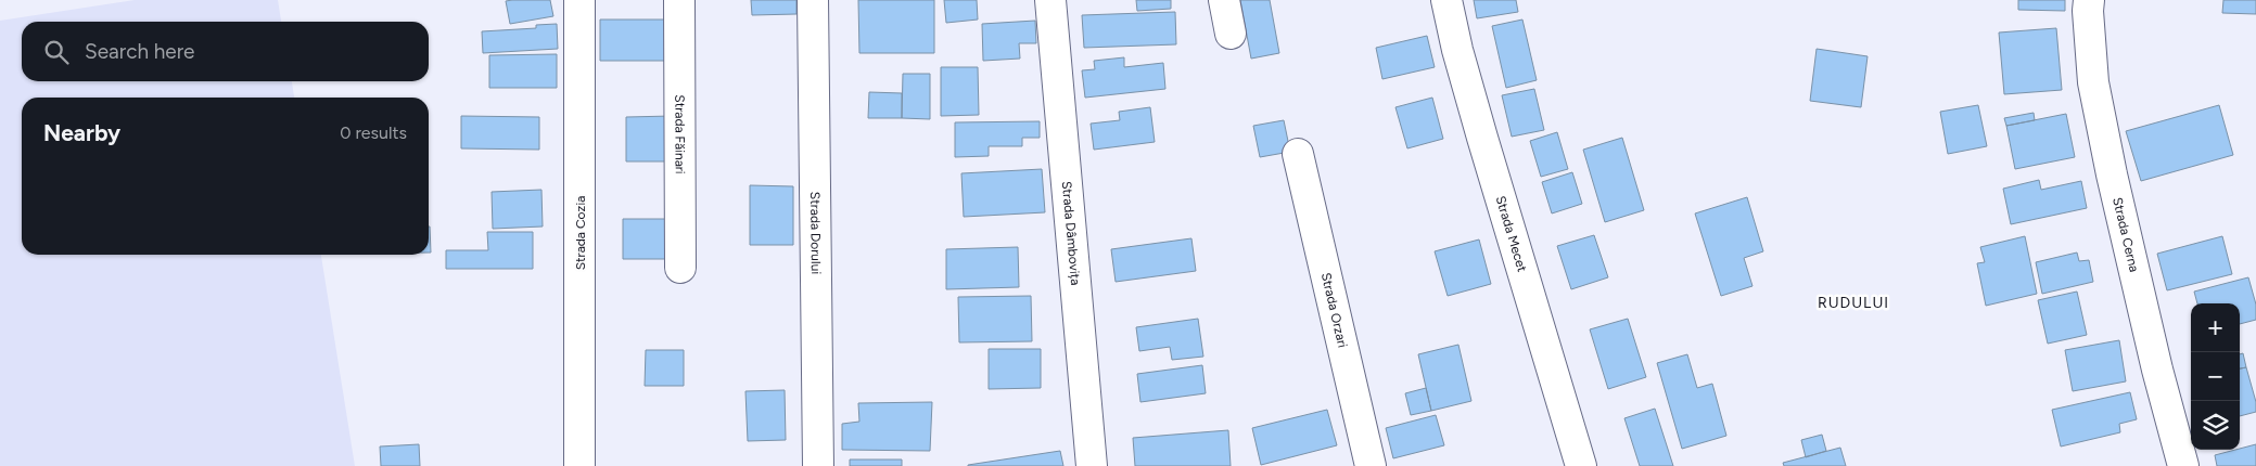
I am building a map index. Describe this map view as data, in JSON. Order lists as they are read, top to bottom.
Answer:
{
  "streets": {
    "street": [
      "Strada Făinari",
      "Strada Cozia",
      "Strada Dorului",
      "Strada Dâmbovița",
      "Strada Mecet",
      "Strada Cerna",
      "Strada Orzari"
    ]
  },
  "districts": ["RUDULUI"],
  "page": {
    "search": "Search here",
    "heading": ["Nearby", "0 results"],
    "map_buttons": ["+", "−"]
  }
}
